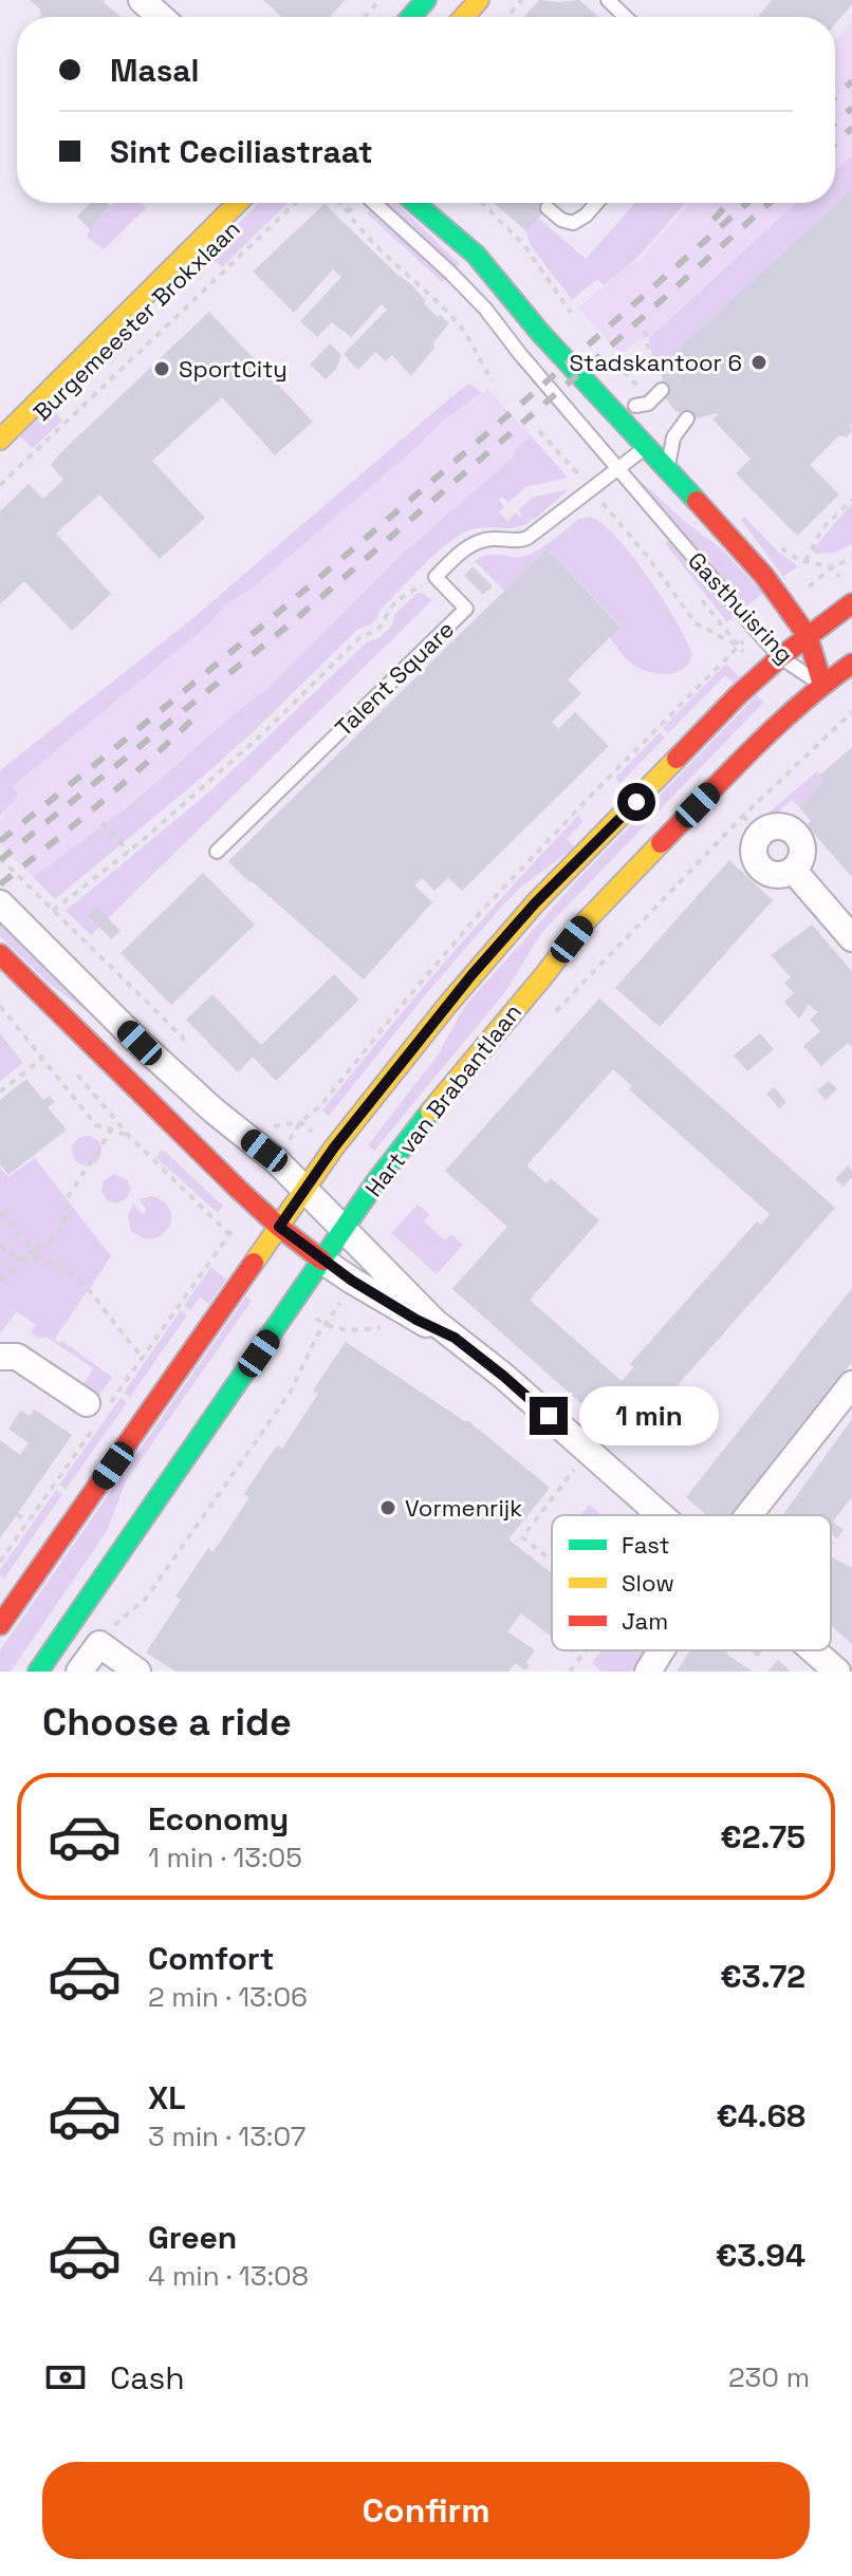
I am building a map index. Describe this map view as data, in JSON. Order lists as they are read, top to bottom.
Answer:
{
  "streets": {
    "street": ["Burgemeester Brokxlaan", "Gasthuisring", "Hart van Brabantlaan"],
    "lane": ["Talent Square"]
  },
  "crossings": [
    ["Gasthuisring", "Hart van Brabantlaan"]
  ],
  "places": ["Stadskantoor 6", "SportCity", "Vormenrijk"],
  "legend": ["Fast", "Slow", "Jam"],
  "page": {
    "banner": ["Masal", "Sint Ceciliastraat"],
    "bubble": "1 min",
    "heading": "Choose a ride",
    "list": [
      {
        "name": "Economy",
        "note": "1 min · 13:05",
        "value": "€2.75"
      },
      {
        "name": "Comfort",
        "note": "2 min · 13:06",
        "value": "€3.72"
      },
      {
        "name": "XL",
        "note": "3 min · 13:07",
        "value": "€4.68"
      },
      {
        "name": "Green",
        "note": "4 min · 13:08",
        "value": "€3.94"
      }
    ],
    "pay": ["Cash", "230 m"],
    "buttons": "Confirm"
  }
}
